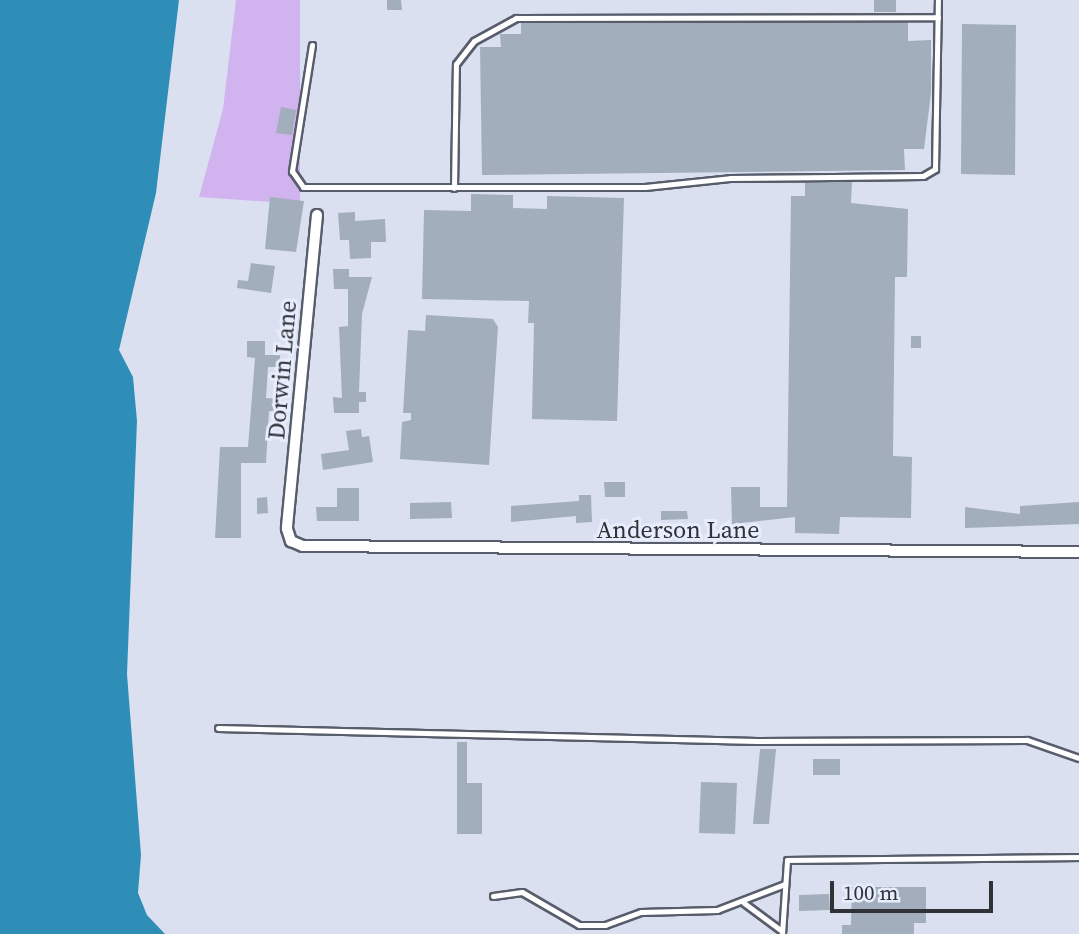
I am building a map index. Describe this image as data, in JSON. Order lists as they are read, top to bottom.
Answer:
{
  "streets": {
    "street": ["Dorwin Lane", "Anderson Lane"]
  },
  "crossings": [
    ["Dorwin Lane", "Anderson Lane"]
  ],
  "scale_bar": "100 m"
}
